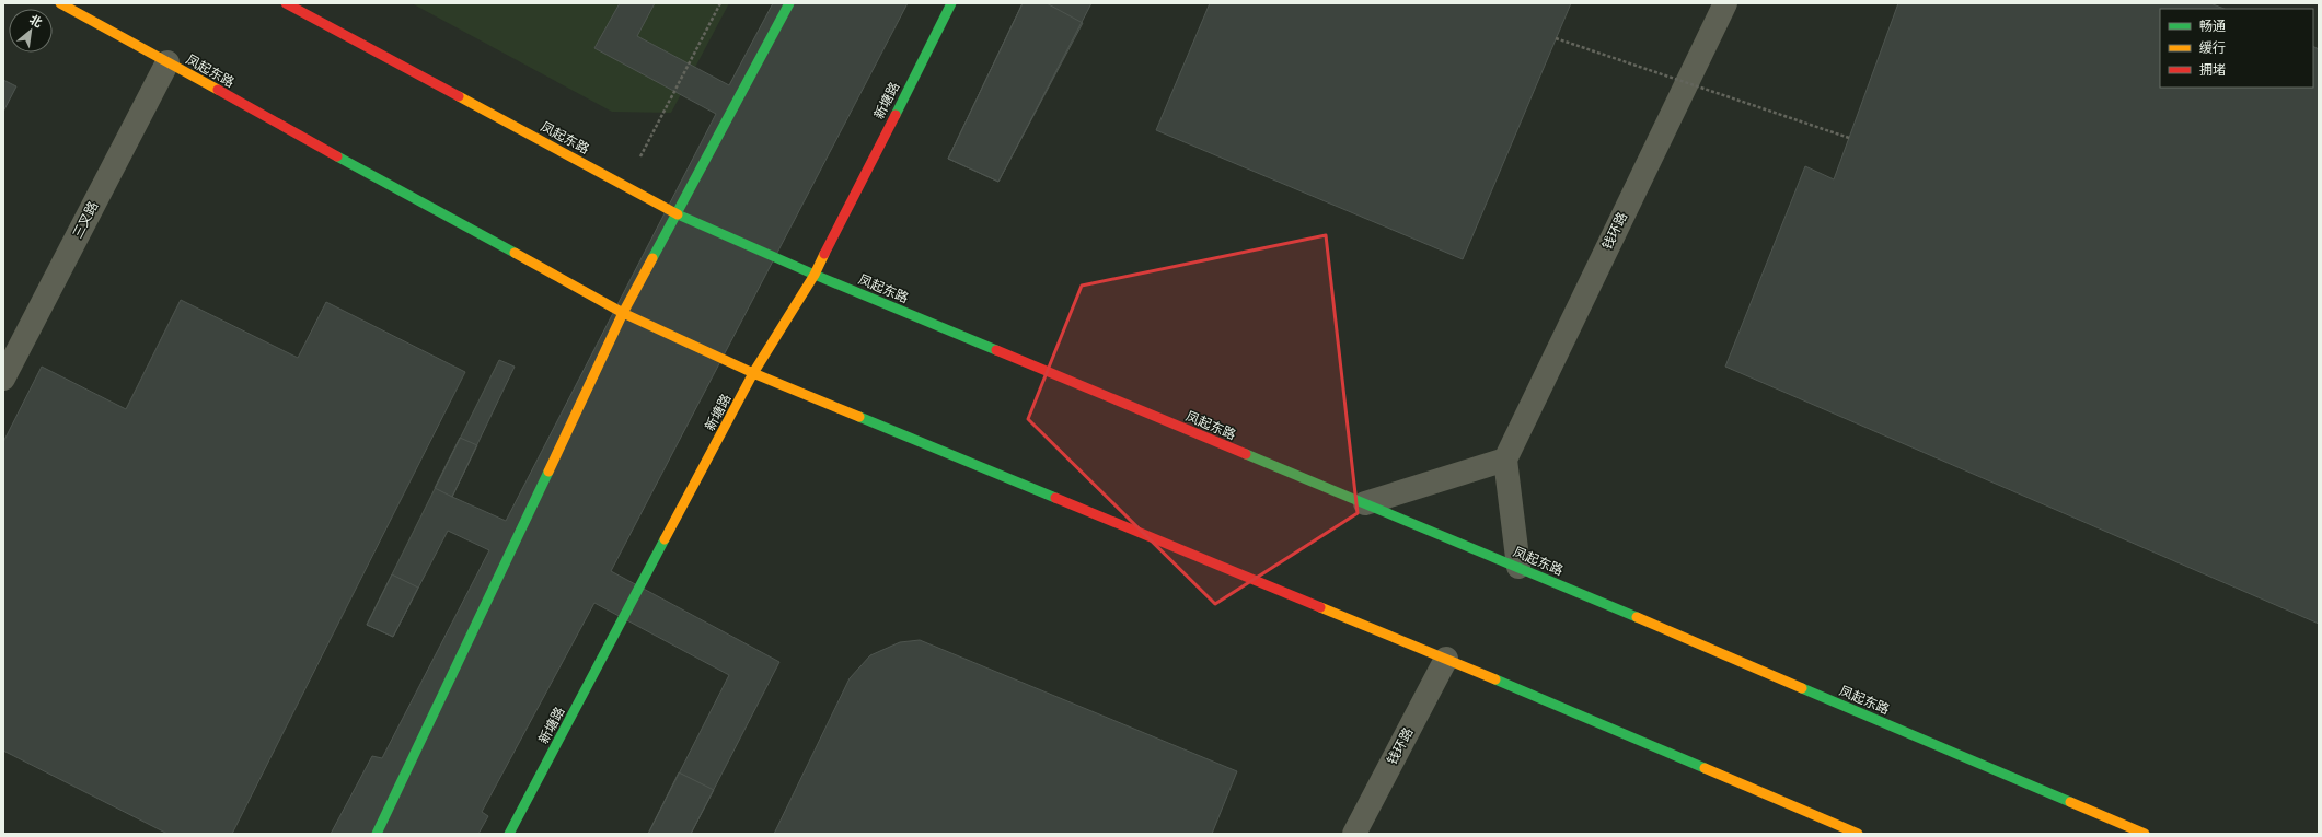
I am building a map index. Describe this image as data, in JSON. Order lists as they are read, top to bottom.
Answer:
{
  "streets": {
    "main road": ["凤起东路", "新塘路"],
    "street": ["三叉路", "钱环路"]
  },
  "crossings": [
    ["凤起东路", "新塘路"],
    ["凤起东路", "三叉路"],
    ["凤起东路", "钱环路"]
  ],
  "legend": ["畅通", "缓行", "拥堵"],
  "north": "top right"
}
